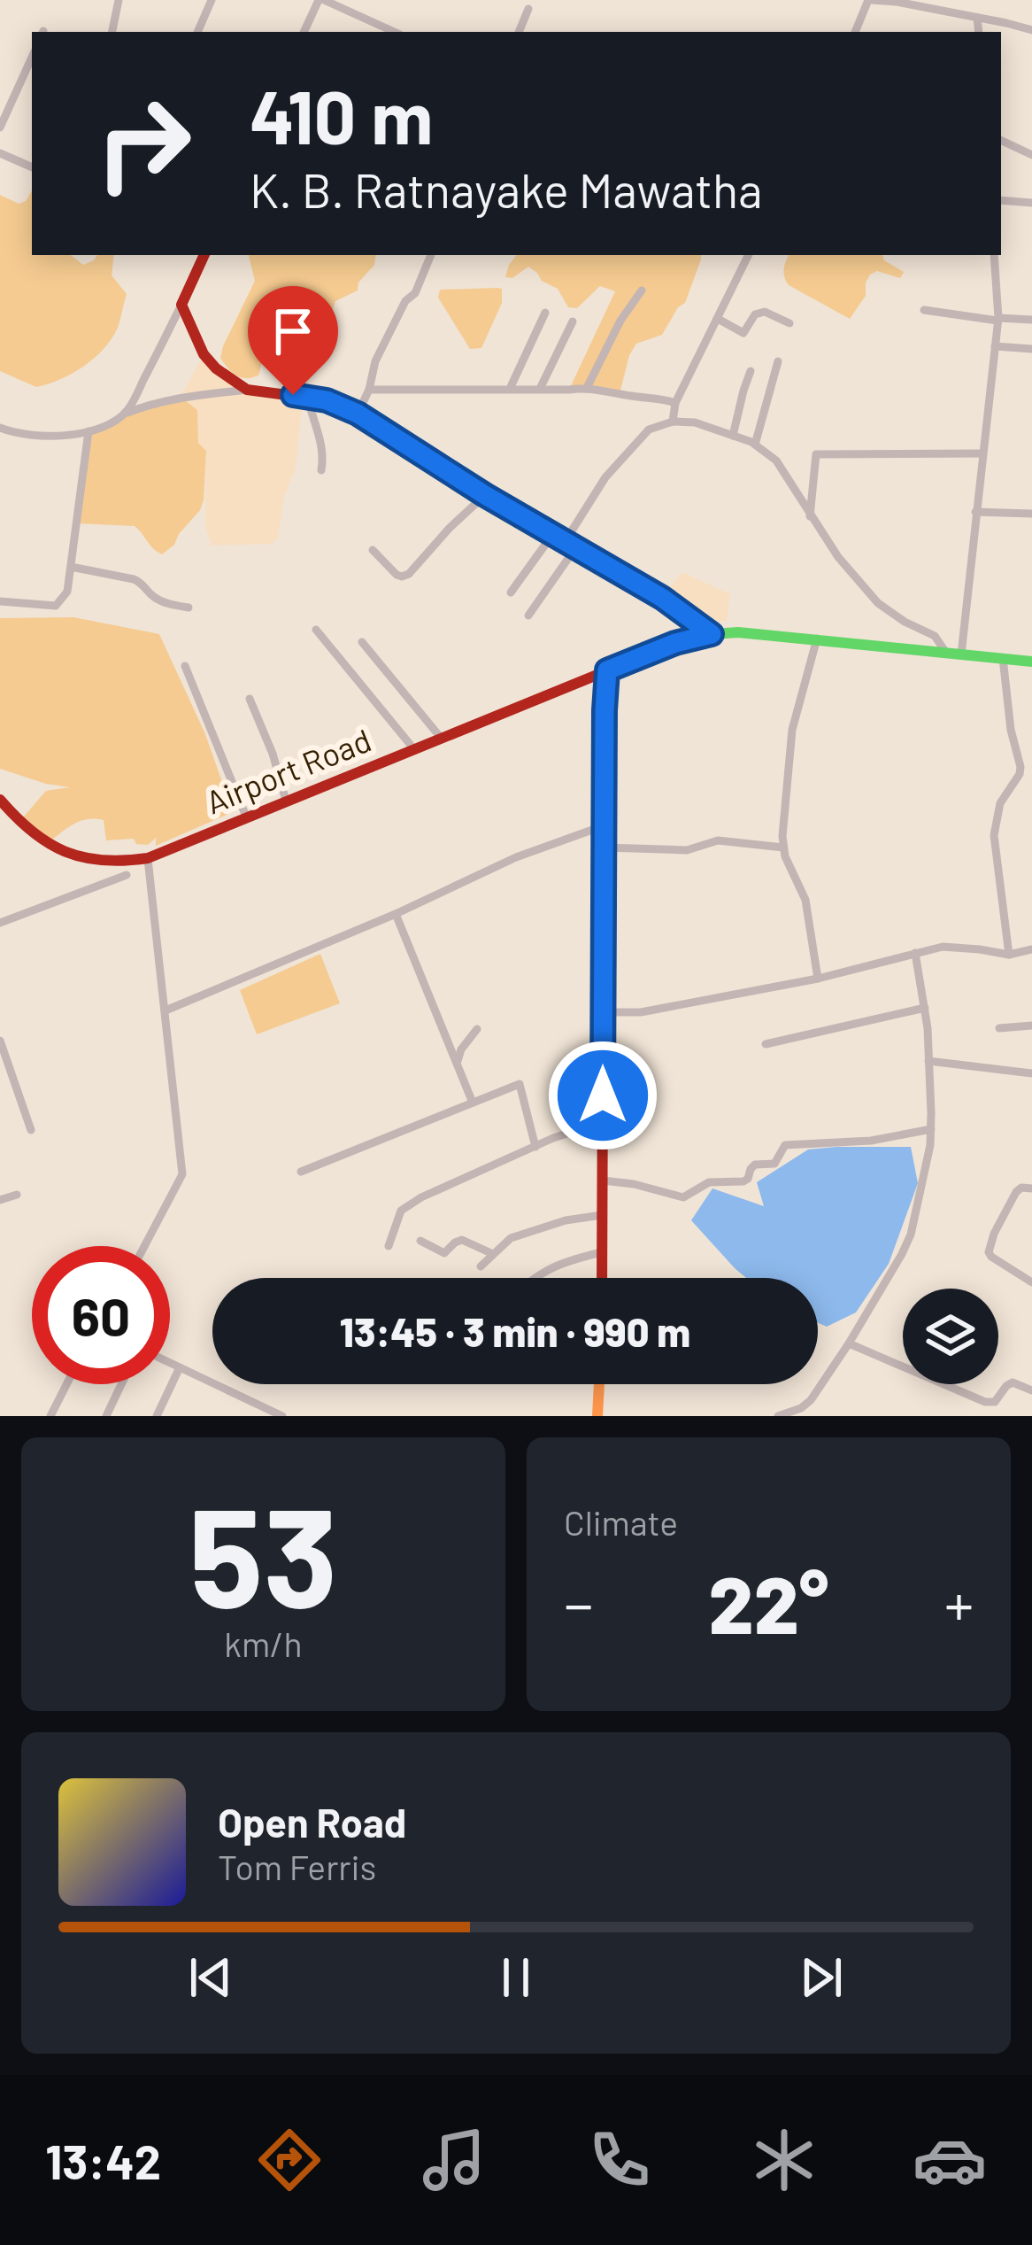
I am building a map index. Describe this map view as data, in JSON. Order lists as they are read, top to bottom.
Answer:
{
  "streets": {
    "main road": ["Airport Road"]
  },
  "page": {
    "turn": ["410 m", "K. B. Ratnayake Mawatha"],
    "limit": "60",
    "trip": "13:45 · 3 min · 990 m",
    "tile": [
      ["53", "km/h"],
      "Climate"
    ],
    "heat": ["−", "22°", "+"],
    "song": ["Open Road", "Tom Ferris"],
    "tabs": "13:42"
  }
}
